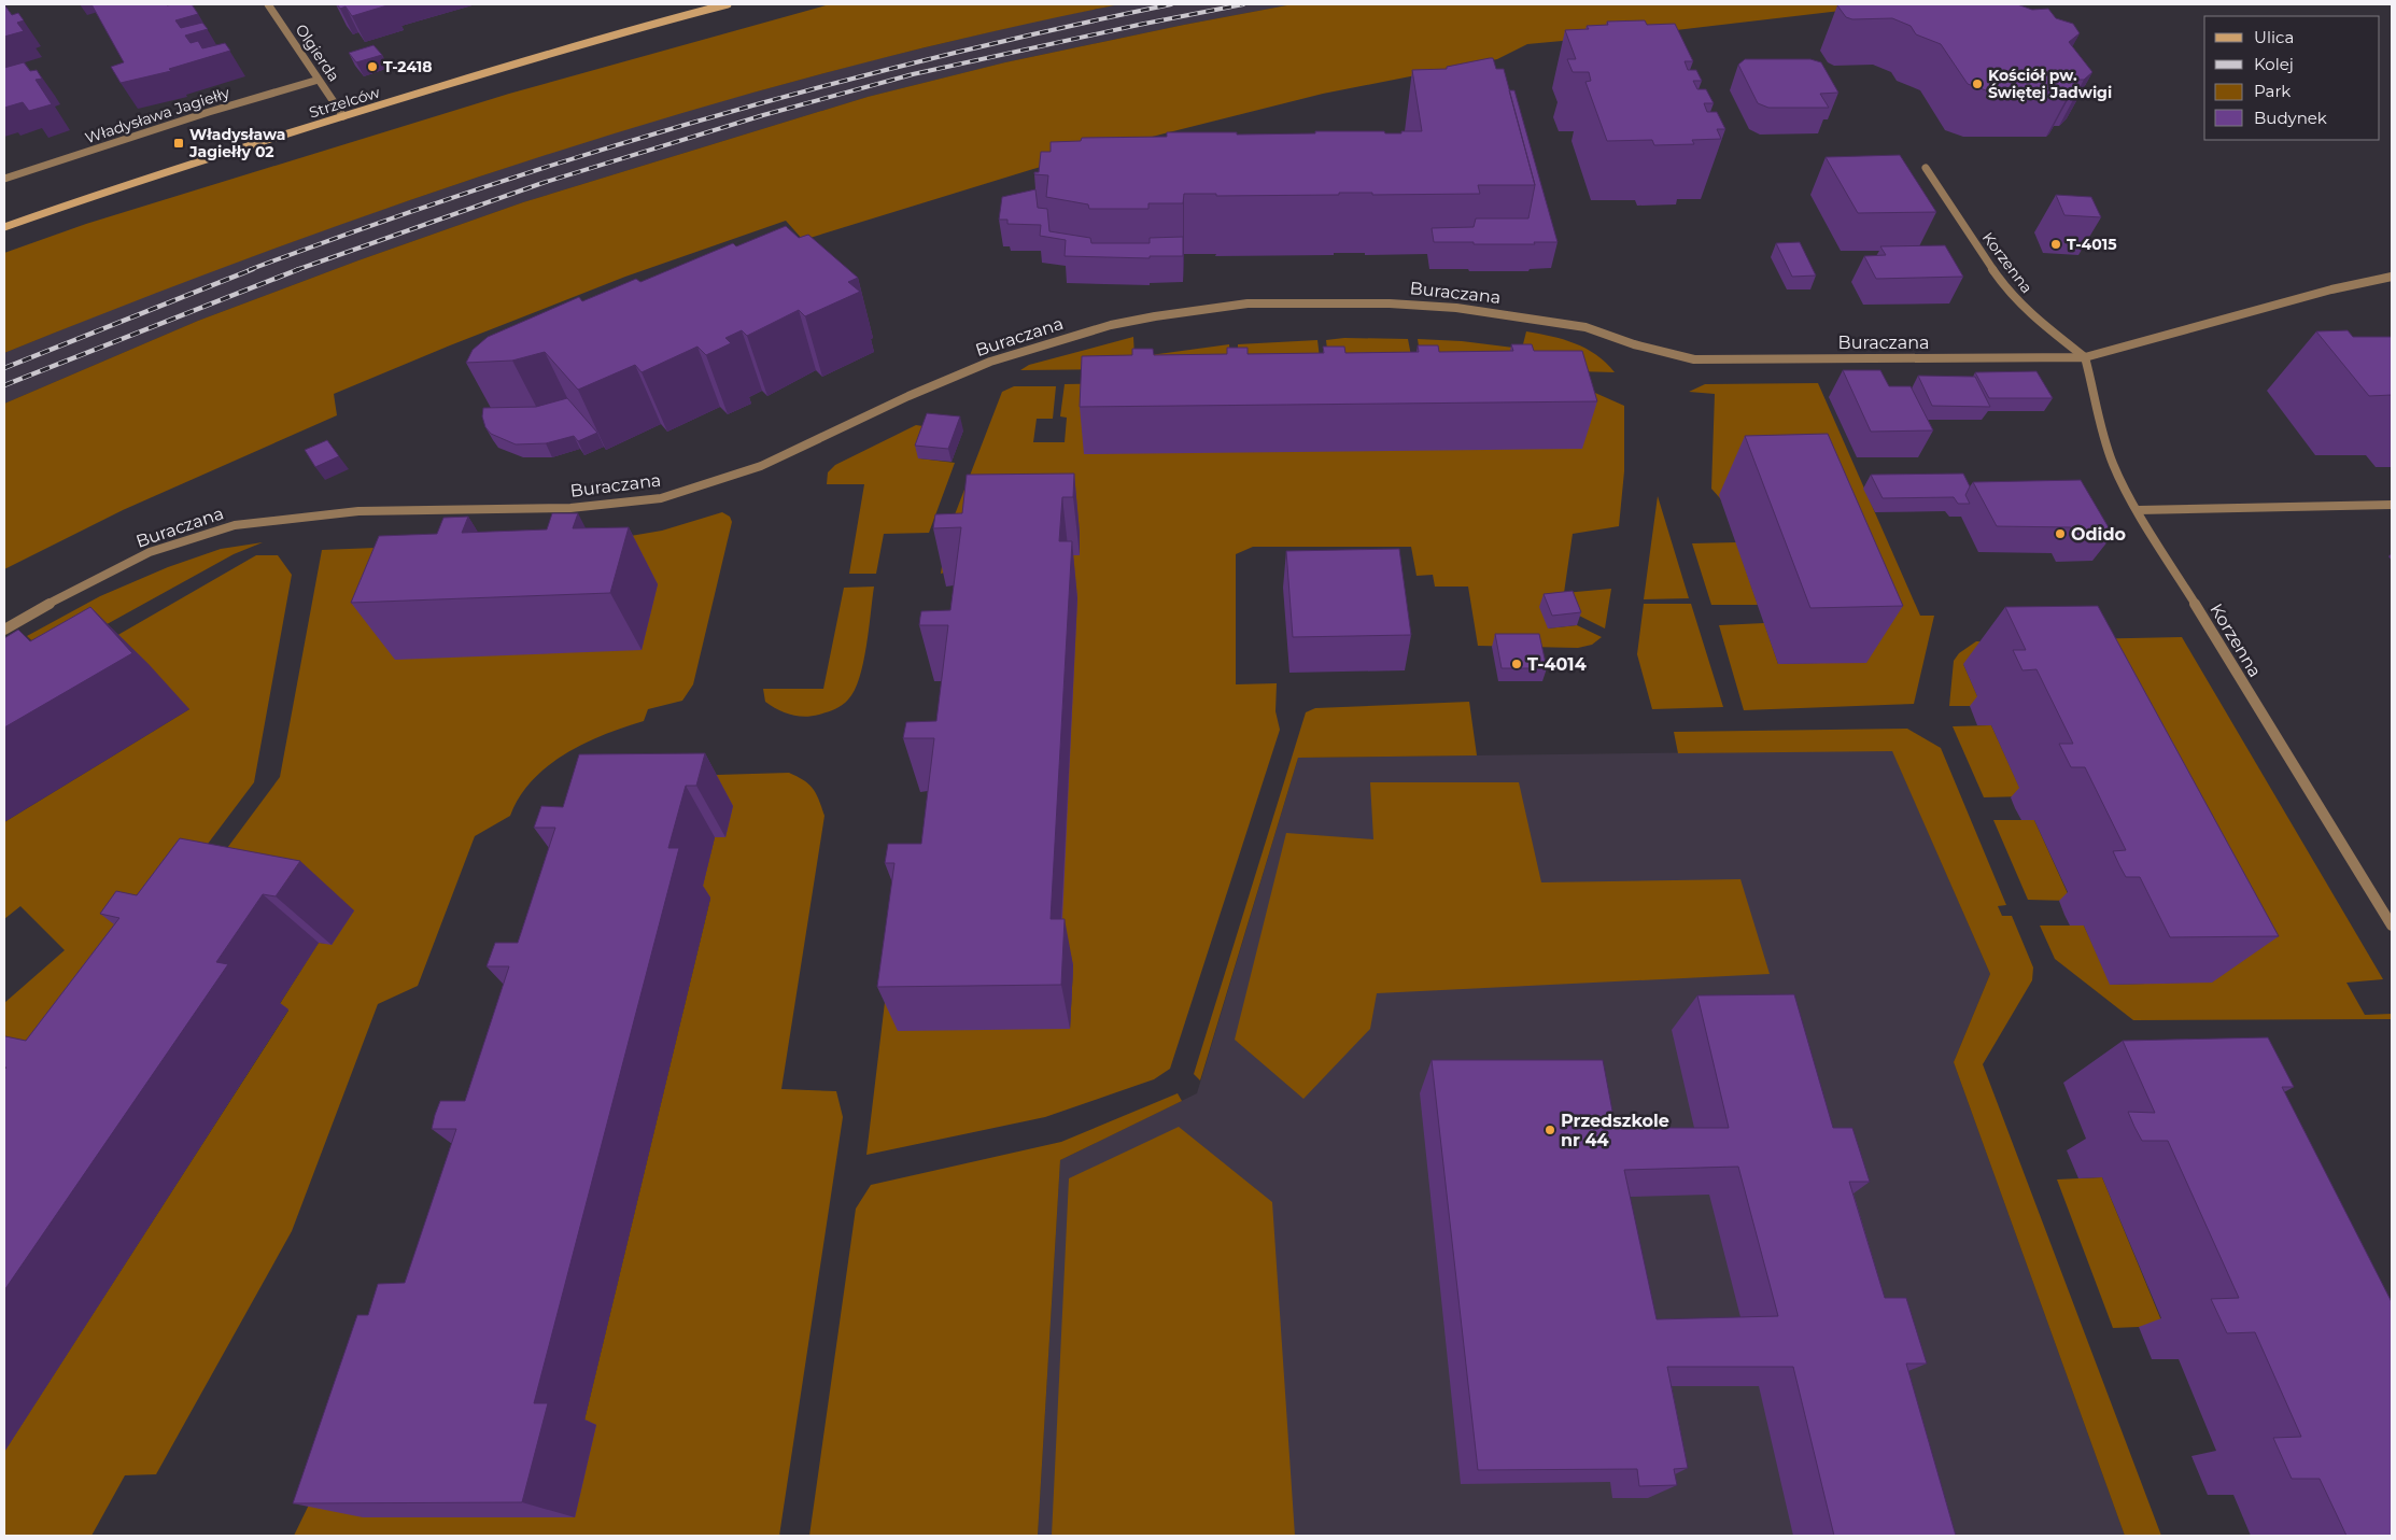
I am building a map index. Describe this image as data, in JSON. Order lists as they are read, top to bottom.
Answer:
{
  "streets": {
    "street": [
      "Olgierda",
      "Strzelców",
      "Władysława Jagiełły",
      "Korzenna",
      "Buraczana"
    ]
  },
  "crossings": [
    ["Olgierda", "Strzelców"],
    ["Olgierda", "Władysława Jagiełły"],
    ["Korzenna", "Buraczana"]
  ],
  "places": {
    "other": [
      "T-2418",
      "Kościół pw. Świętej Jadwigi",
      "T-4015",
      "Odido",
      "T-4014",
      "Przedszkole nr 44"
    ],
    "transit": ["Władysława Jagiełły 02"]
  },
  "legend": [
    "Ulica",
    "Kolej",
    "Park",
    "Budynek"
  ]
}
